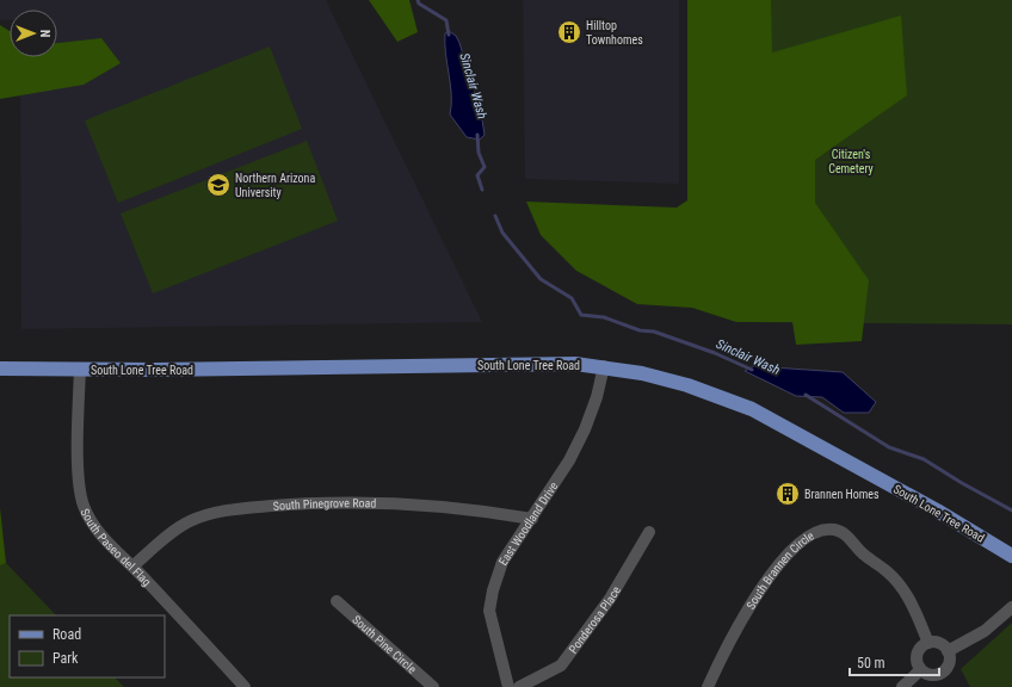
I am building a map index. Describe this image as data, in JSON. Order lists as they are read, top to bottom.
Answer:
{
  "streets": {
    "main road": ["South Lone Tree Road"],
    "street": [
      "South Pinegrove Road",
      "East Woodland Drive",
      "South Paseo del Flag",
      "South Brannen Circle",
      "Ponderosa Place",
      "South Pine Circle"
    ]
  },
  "crossings": [
    ["South Lone Tree Road", "East Woodland Drive"],
    ["South Lone Tree Road", "South Paseo del Flag"],
    ["South Pinegrove Road", "East Woodland Drive"],
    ["South Pinegrove Road", "South Paseo del Flag"]
  ],
  "water": ["Sinclair Wash"],
  "parks": ["Citizen's Cemetery"],
  "places": {
    "building": ["Hilltop Townhomes", "Brannen Homes"],
    "school or university": ["Northern Arizona University"]
  },
  "legend": ["Road", "Park"],
  "scale_bar": "50 m",
  "north": "right"
}
